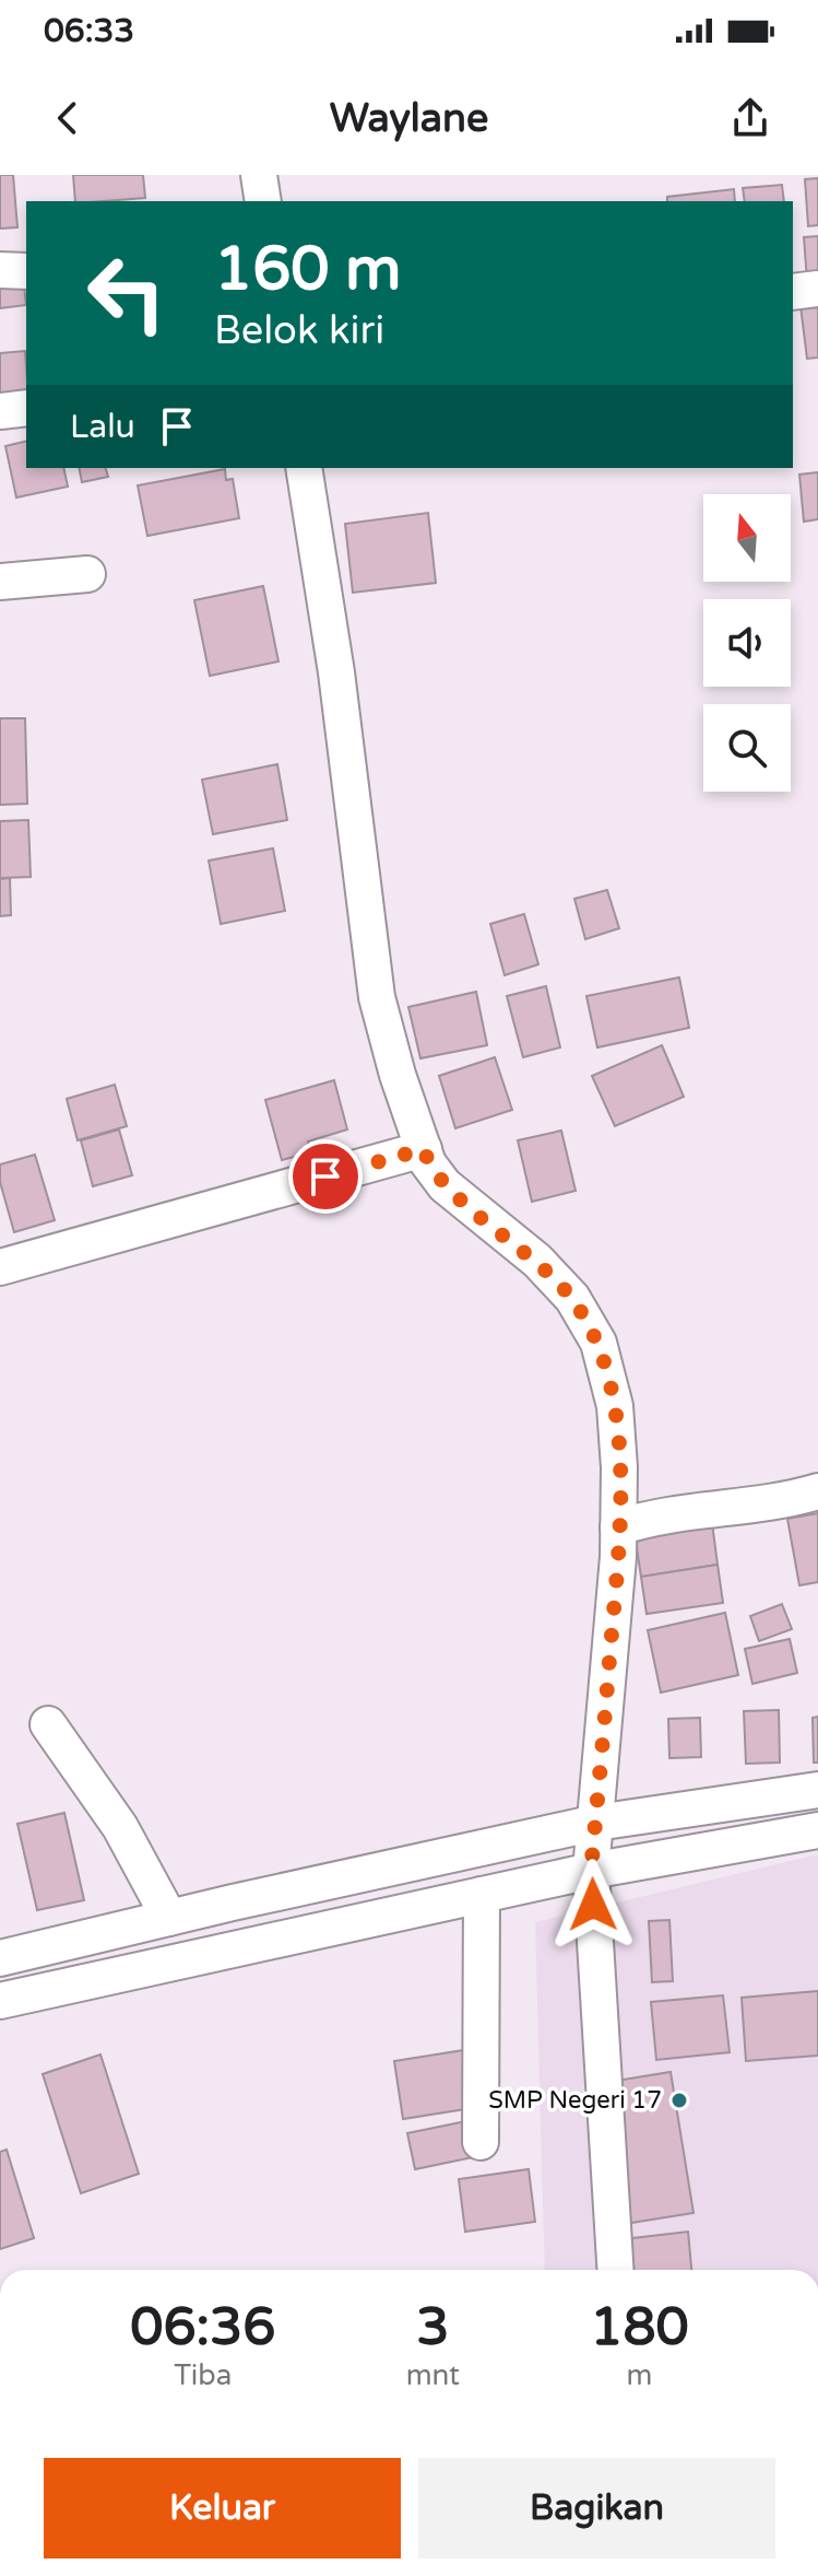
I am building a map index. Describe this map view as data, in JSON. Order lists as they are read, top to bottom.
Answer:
{
  "places": ["SMP Negeri 17"],
  "north": "top",
  "page": {
    "status": "06:33",
    "header": "Waylane",
    "turn": ["160 m", "Belok kiri"],
    "then": "Lalu",
    "eta": [
      "06:36",
      "Tiba",
      "3",
      "mnt",
      "180",
      "m"
    ],
    "buttons": ["Keluar", "Bagikan"]
  }
}
